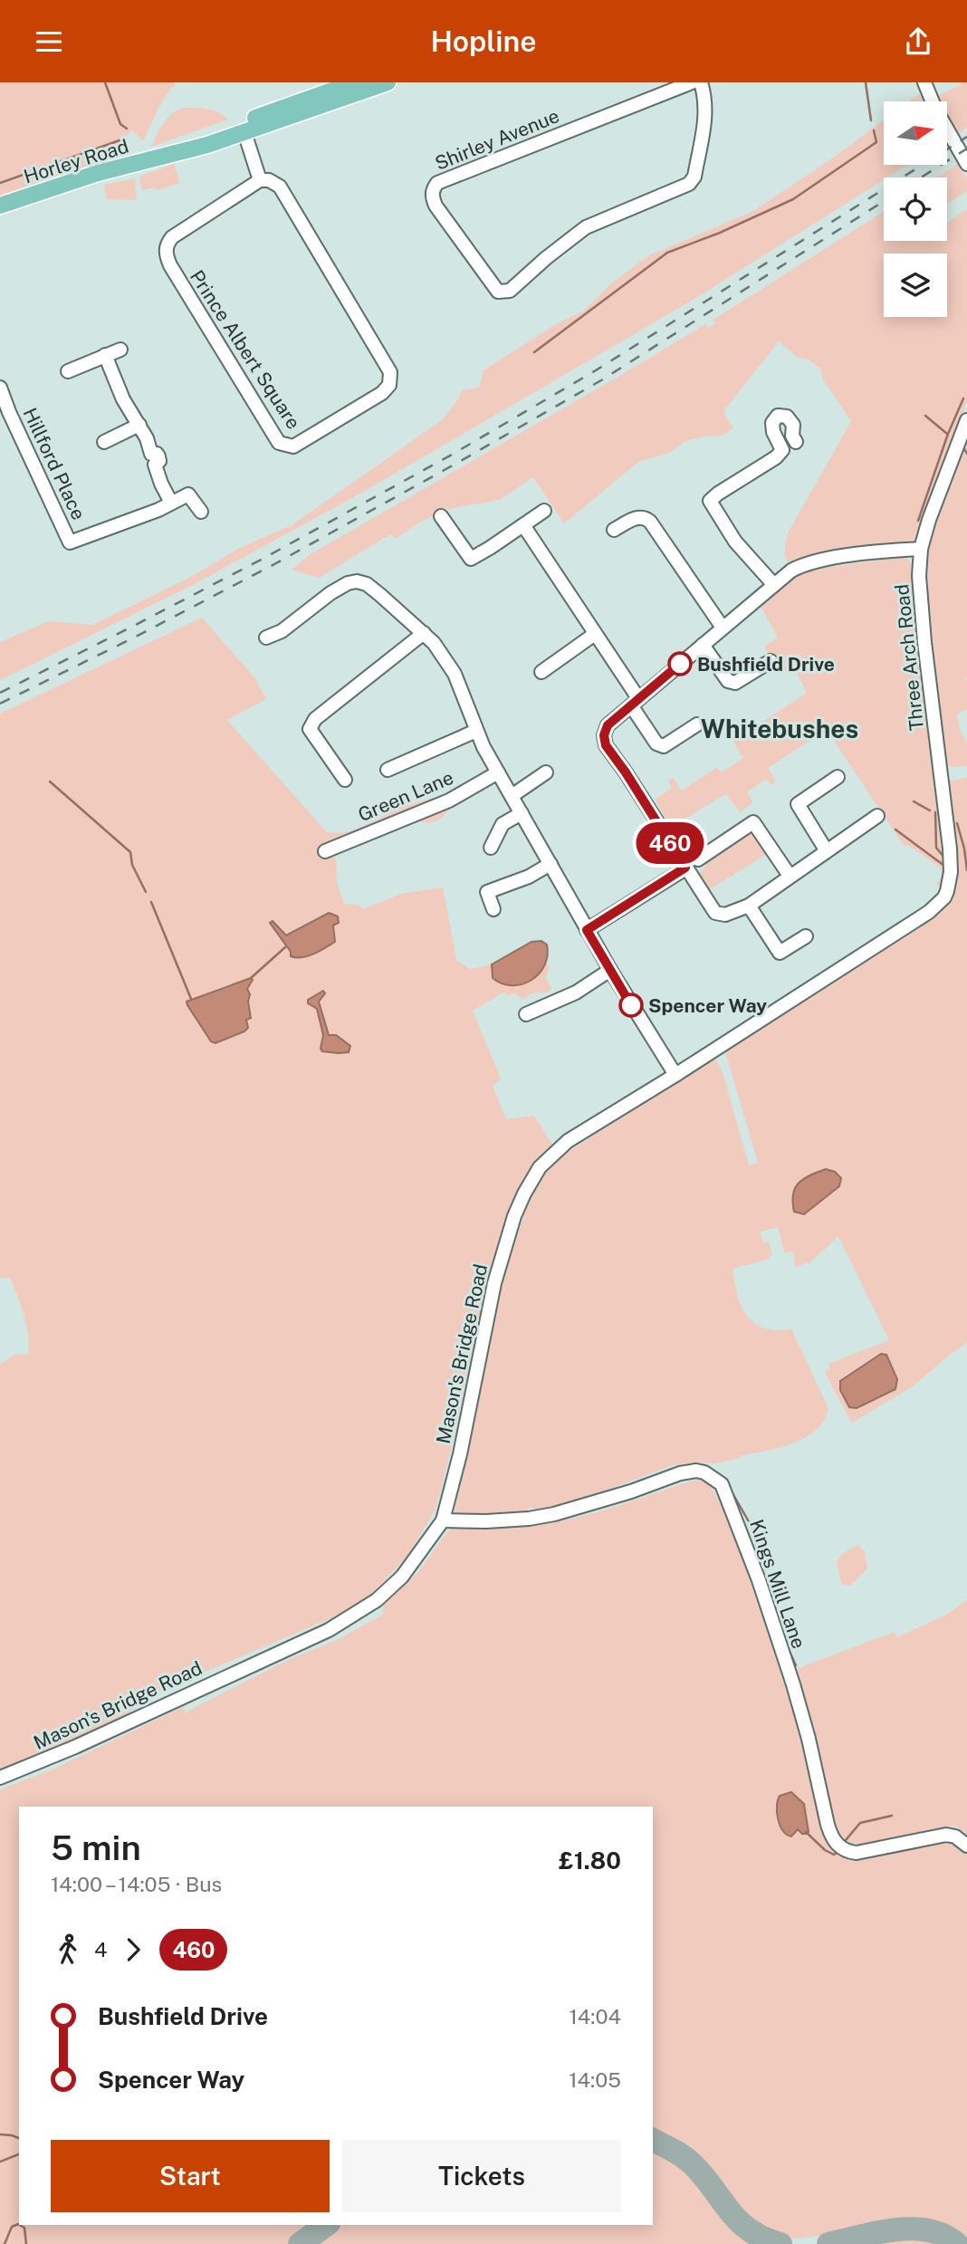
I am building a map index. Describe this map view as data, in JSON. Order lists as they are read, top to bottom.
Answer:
{
  "streets": {
    "main road": ["Horley Road"],
    "street": [
      "Shirley Avenue",
      "Prince Albert Square",
      "Hillford Place",
      "Three Arch Road",
      "Green Lane",
      "Mason's Bridge Road",
      "Kings Mill Lane"
    ]
  },
  "crossings": [
    ["Three Arch Road", "Mason's Bridge Road"],
    ["Mason's Bridge Road", "Kings Mill Lane"]
  ],
  "districts": ["Whitebushes"],
  "places": ["Bushfield Drive", "Spencer Way"],
  "lines": ["bus line 460"],
  "north": "right",
  "page": {
    "header": "Hopline",
    "on_map": "460",
    "heading": ["5 min", "14:00 – 14:05 · Bus", "£1.80"],
    "legs": ["4", "460"],
    "list": [
      {
        "name": "Bushfield Drive",
        "value": "14:04"
      },
      {
        "name": "Spencer Way",
        "value": "14:05"
      }
    ],
    "buttons": ["Start", "Tickets"]
  }
}
